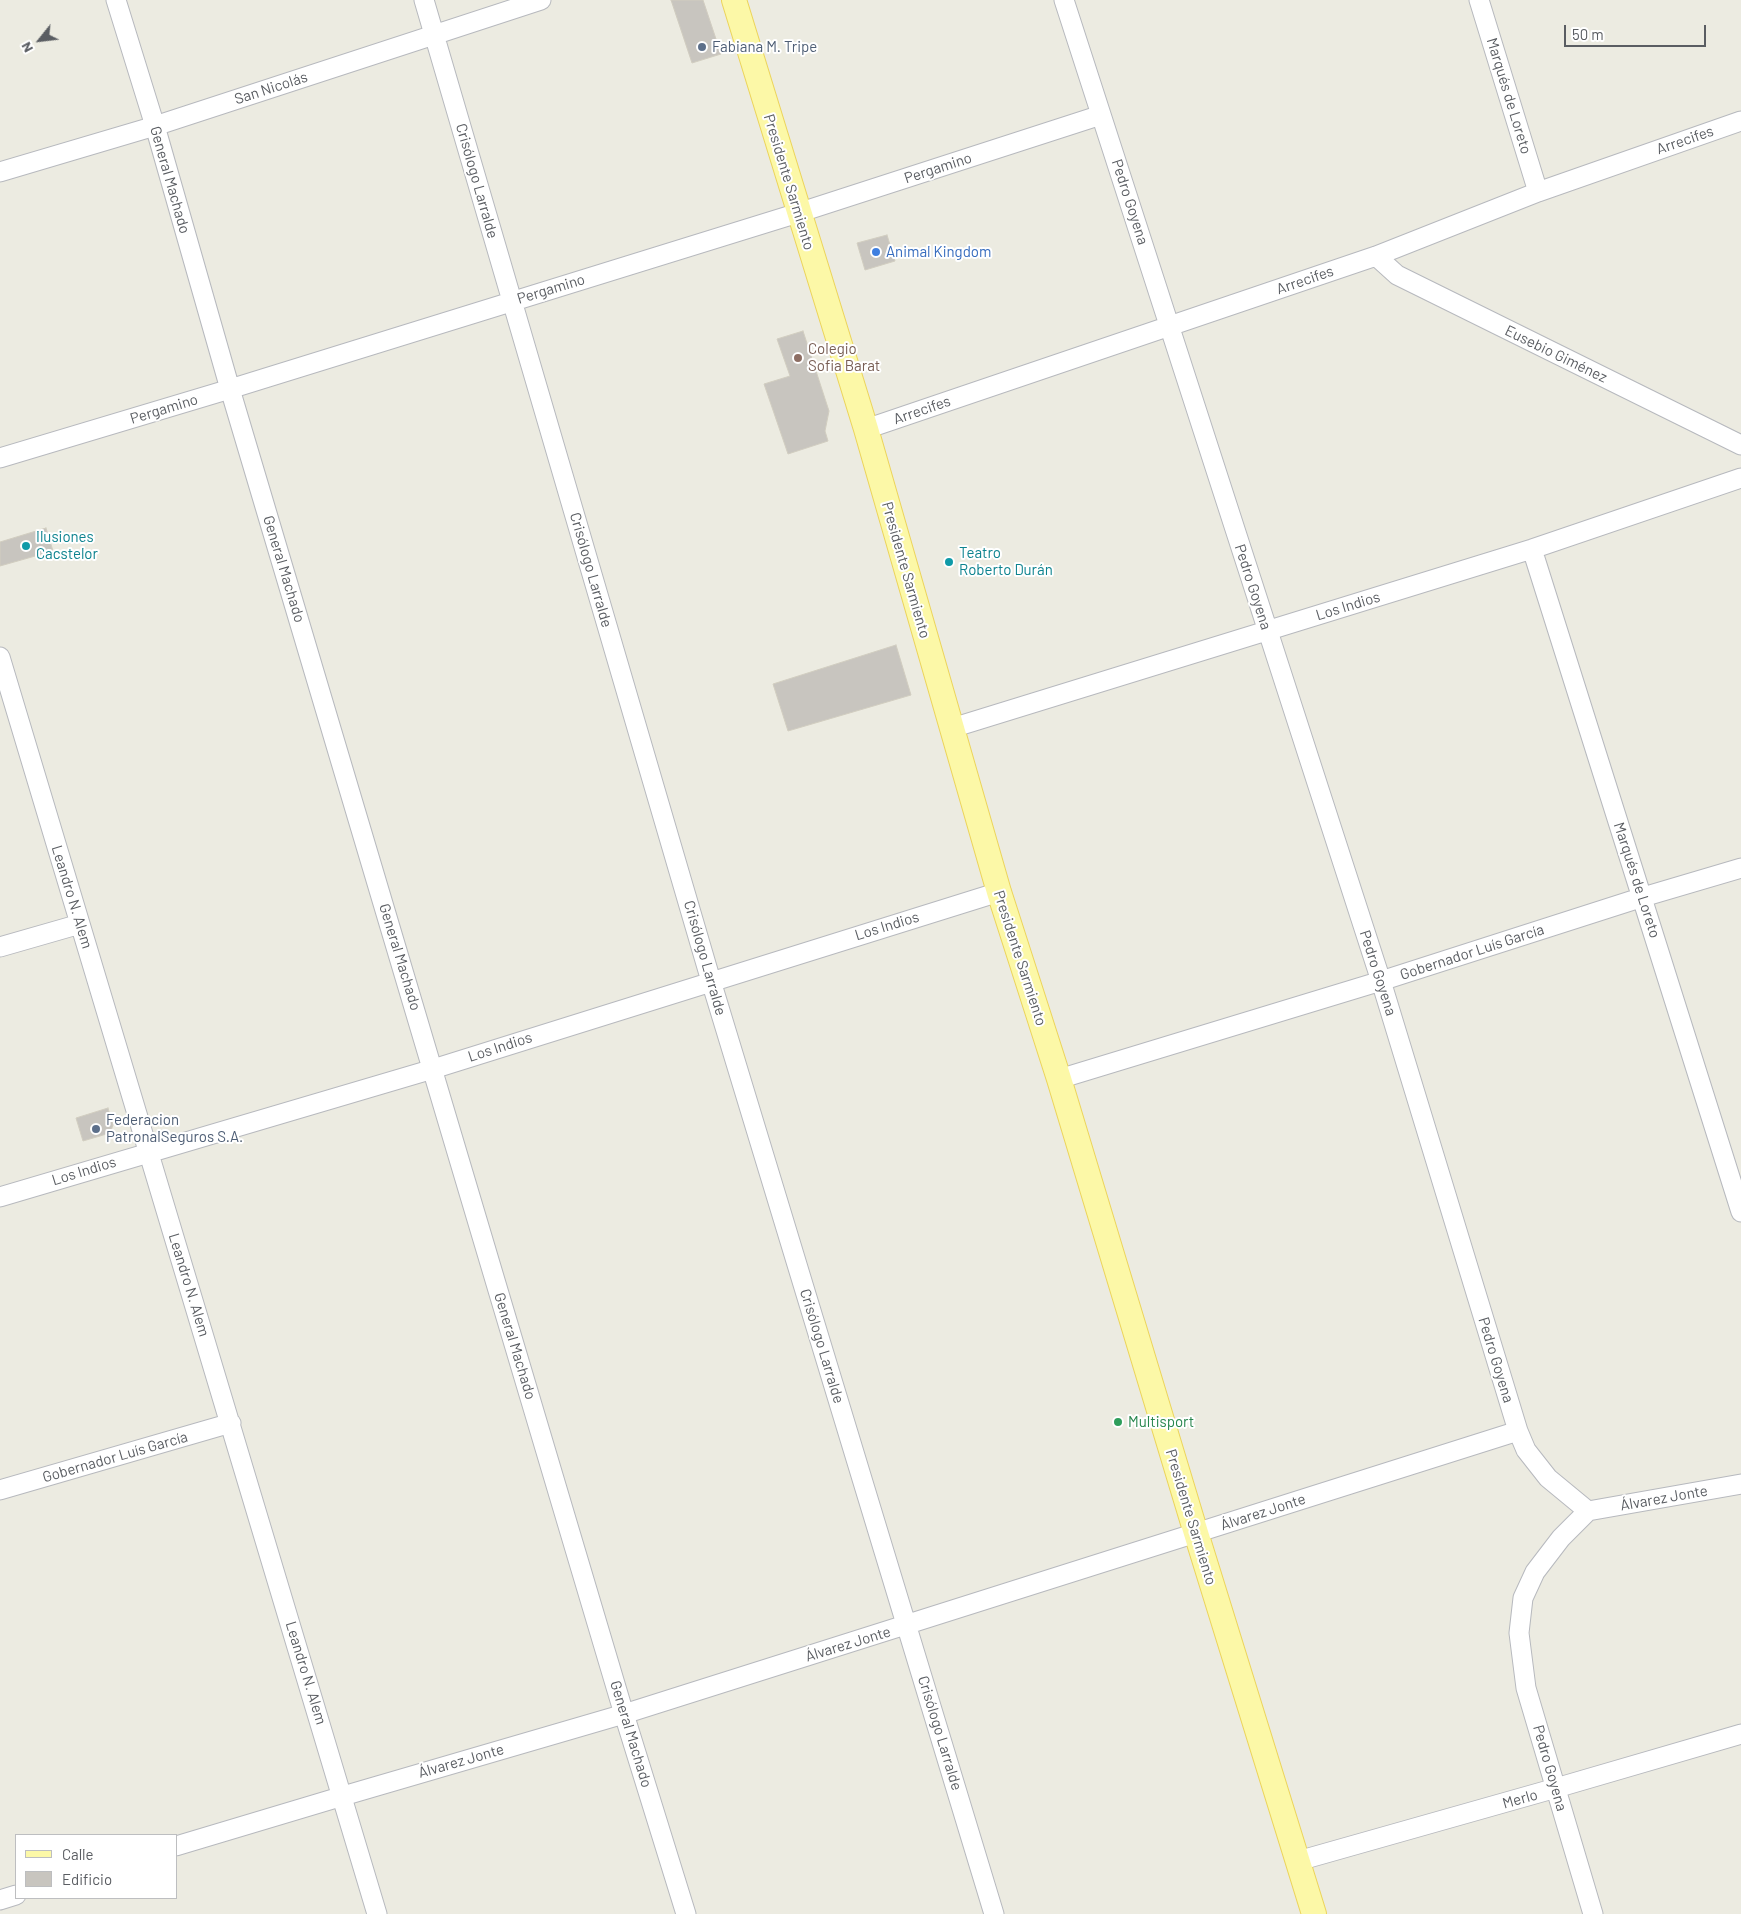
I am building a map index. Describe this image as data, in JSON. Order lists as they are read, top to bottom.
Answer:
{
  "streets": {
    "main road": ["Presidente Sarmiento"],
    "street": [
      "San Nicolás",
      "Marqués de Loreto",
      "Arrecifes",
      "Pergamino",
      "General Machado",
      "Crisólogo Larralde",
      "Pedro Goyena",
      "Eusebio Giménez",
      "Los Indios",
      "Leandro N. Alem",
      "Gobernador Luís García",
      "Álvarez Jonte",
      "Merlo"
    ]
  },
  "crossings": [
    ["San Nicolás", "General Machado"],
    ["San Nicolás", "Crisólogo Larralde"],
    ["Marqués de Loreto", "Arrecifes"],
    ["Marqués de Loreto", "Los Indios"],
    ["Marqués de Loreto", "Gobernador Luís García"],
    ["Arrecifes", "Presidente Sarmiento"],
    ["Arrecifes", "Pedro Goyena"],
    ["Arrecifes", "Eusebio Giménez"],
    ["Pergamino", "General Machado"],
    ["Pergamino", "Crisólogo Larralde"],
    ["Pergamino", "Presidente Sarmiento"],
    ["Pergamino", "Pedro Goyena"],
    ["General Machado", "Los Indios"],
    ["General Machado", "Álvarez Jonte"],
    ["Crisólogo Larralde", "Los Indios"],
    ["Crisólogo Larralde", "Álvarez Jonte"],
    ["Presidente Sarmiento", "Los Indios"],
    ["Presidente Sarmiento", "Gobernador Luís García"],
    ["Presidente Sarmiento", "Álvarez Jonte"],
    ["Presidente Sarmiento", "Merlo"],
    ["Pedro Goyena", "Los Indios"],
    ["Pedro Goyena", "Gobernador Luís García"],
    ["Pedro Goyena", "Álvarez Jonte"],
    ["Pedro Goyena", "Merlo"],
    ["Los Indios", "Leandro N. Alem"],
    ["Leandro N. Alem", "Gobernador Luís García"],
    ["Leandro N. Alem", "Álvarez Jonte"]
  ],
  "places": [
    "Fabiana M. Tripe",
    "Animal Kingdom",
    "Colegio Sofia Barat",
    "Ilusiones Cacstelor",
    "Teatro Roberto Durán",
    "Federacion PatronalSeguros S.A.",
    "Multisport"
  ],
  "legend": ["Calle", "Edificio"],
  "scale_bar": "50 m",
  "north": "bottom left"
}
